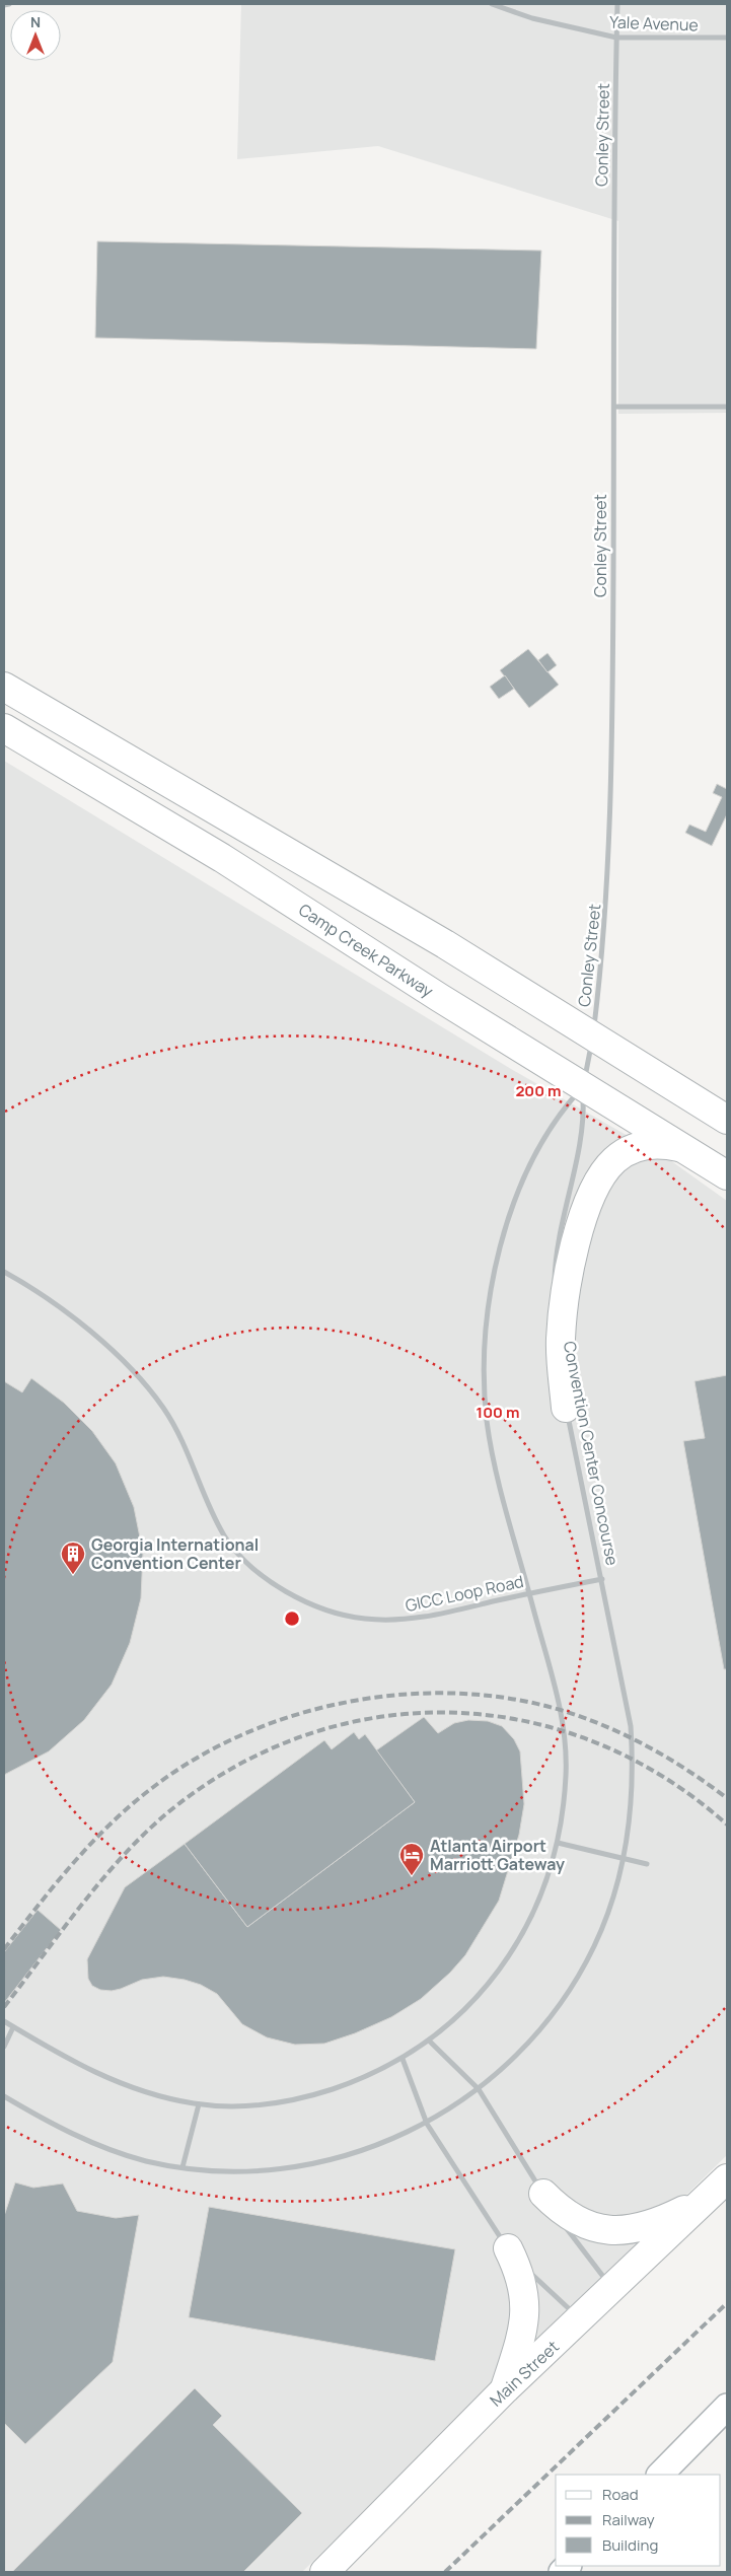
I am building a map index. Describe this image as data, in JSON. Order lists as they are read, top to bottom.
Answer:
{
  "streets": {
    "main road": ["Camp Creek Parkway", "Main Street"],
    "street": [
      "Yale Avenue",
      "Conley Street",
      "Convention Center Concourse",
      "GICC Loop Road"
    ]
  },
  "crossings": [
    ["Yale Avenue", "Conley Street"],
    ["Conley Street", "Camp Creek Parkway"],
    ["Convention Center Concourse", "GICC Loop Road"]
  ],
  "places": {
    "building": ["Georgia International Convention Center"],
    "hotel": ["Atlanta Airport Marriott Gateway"]
  },
  "legend": ["Road", "Railway", "Building"],
  "north": "top",
  "rings": ["200 m", "100 m"]
}
